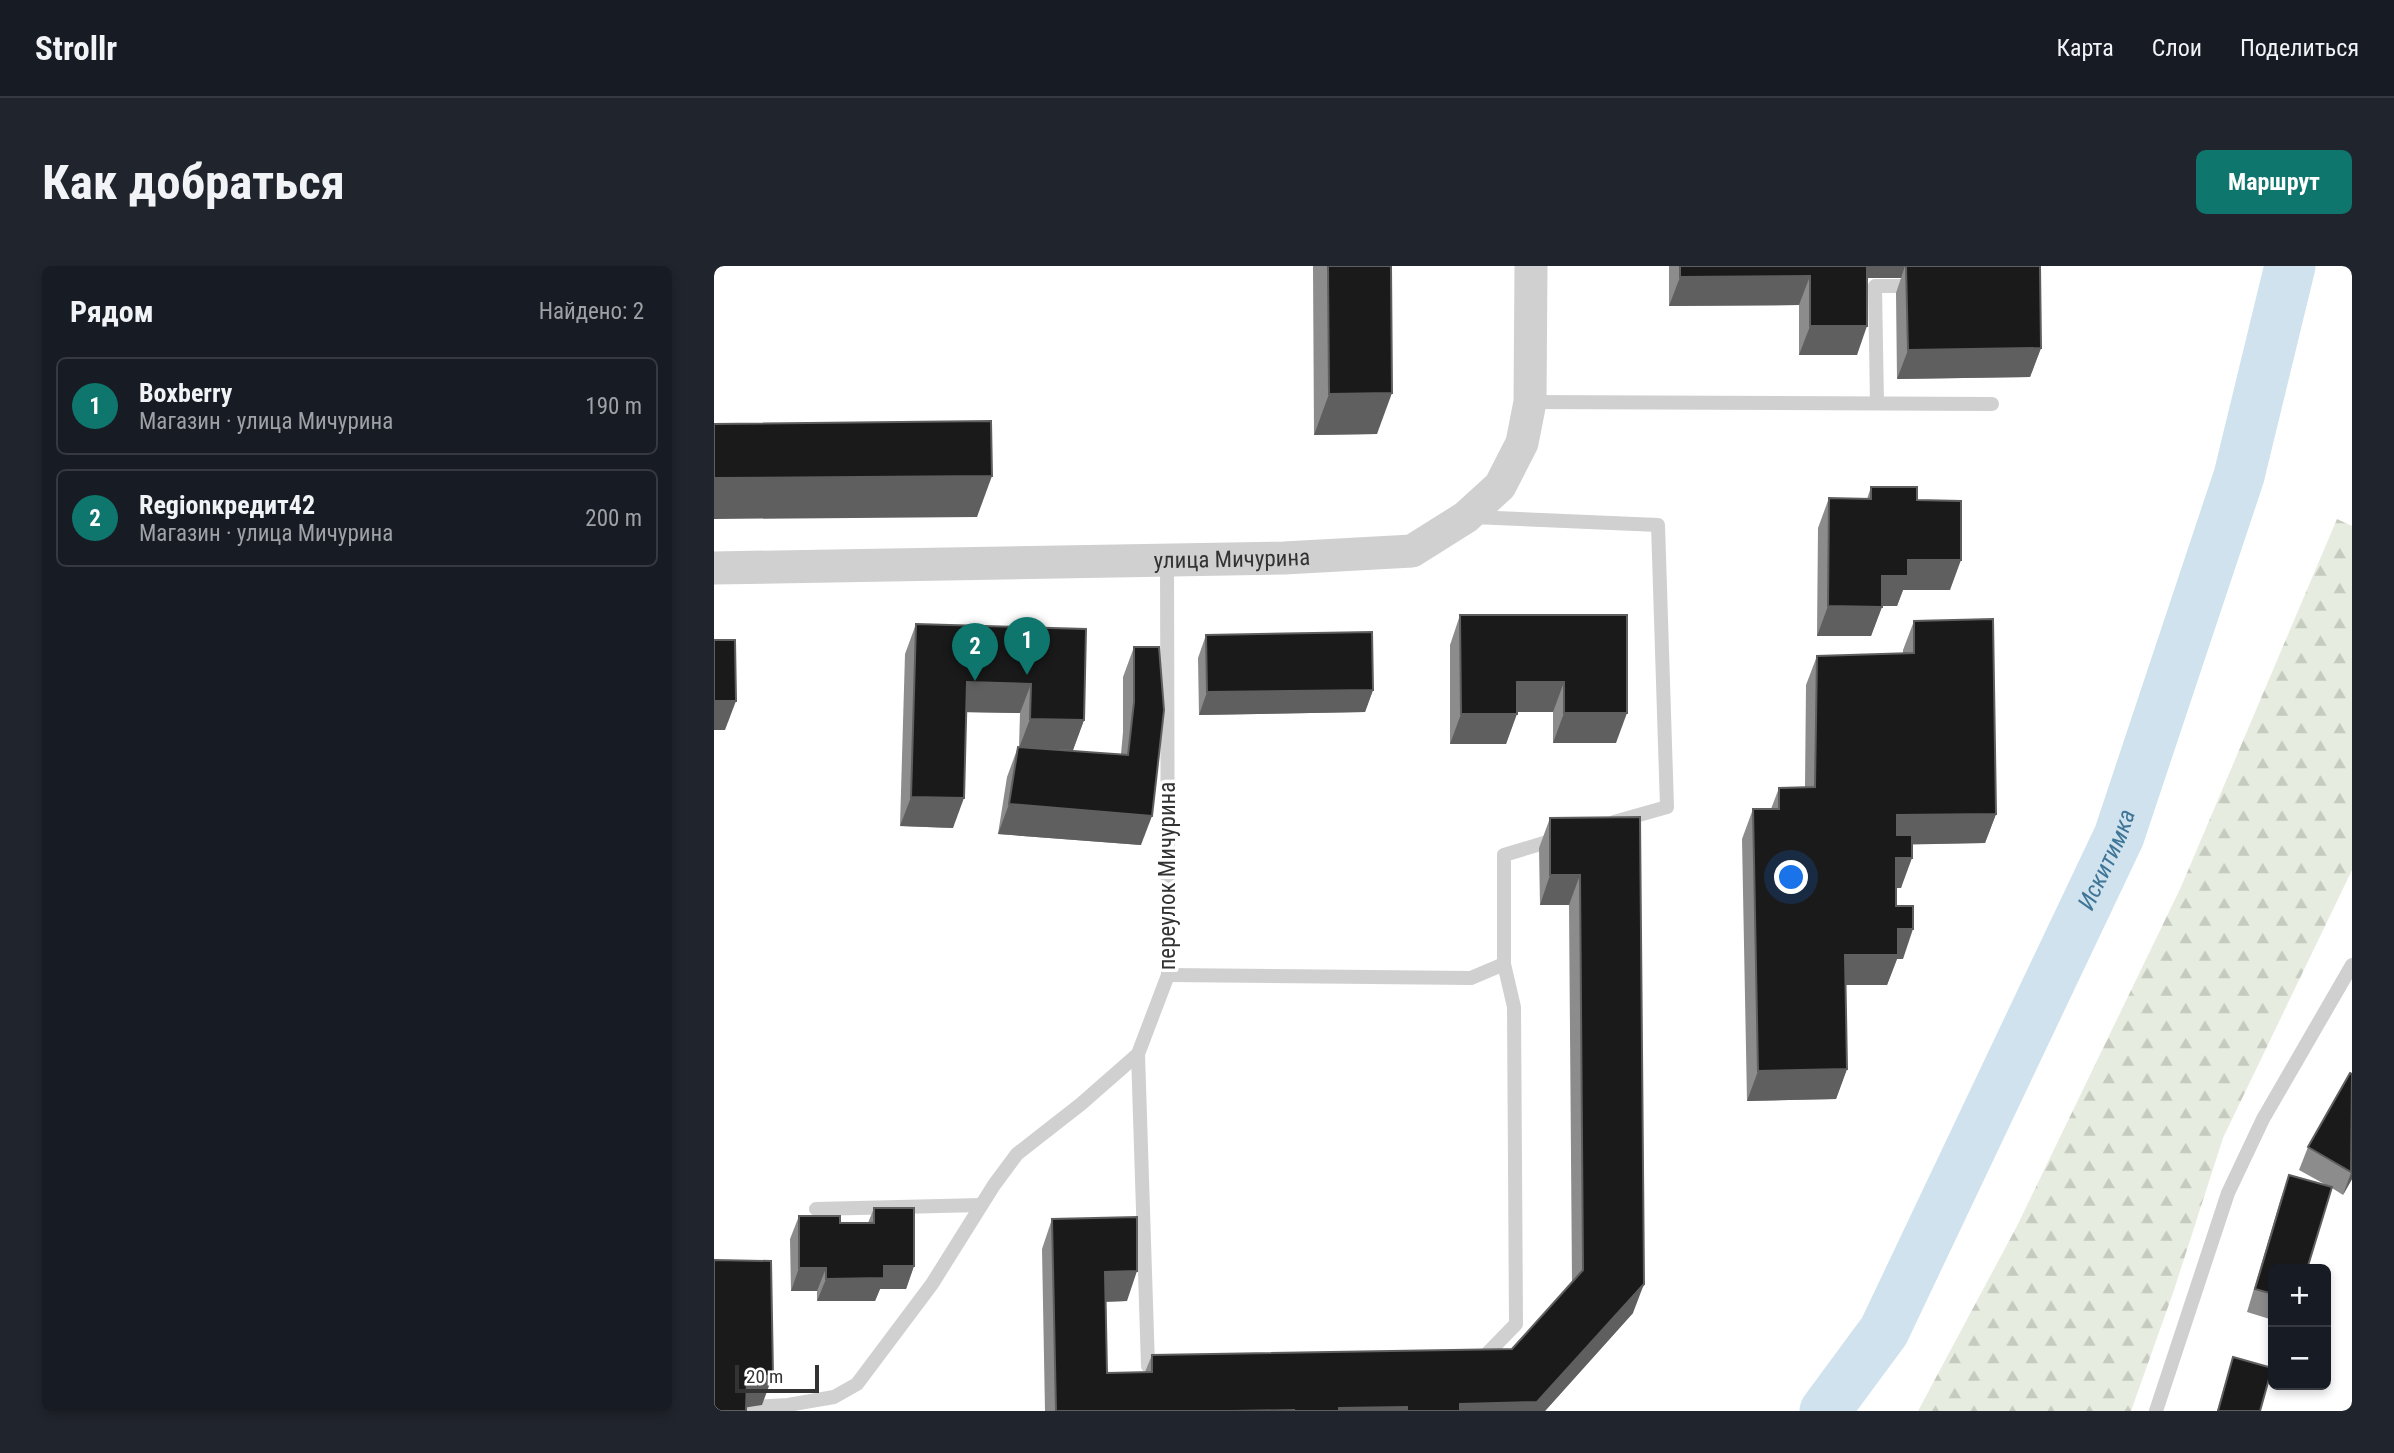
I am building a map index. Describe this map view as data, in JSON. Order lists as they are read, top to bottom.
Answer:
{
  "streets": {
    "street": ["улица Мичурина"],
    "lane": ["переулок Мичурина"]
  },
  "crossings": [
    ["улица Мичурина", "переулок Мичурина"]
  ],
  "water": ["Искитимка"],
  "scale_bar": "20 m",
  "page": {
    "header": "Strollr",
    "nav": ["Карта", "Слои", "Поделиться"],
    "buttons": "Маршрут",
    "title": "Как добраться",
    "heading": ["Рядом", "Найдено: 2"],
    "list": [
      {
        "mark": "1",
        "name": "Boxberry",
        "note": "Магазин · улица Мичурина",
        "value": "190 m"
      },
      {
        "mark": "2",
        "name": "Regionкредит42",
        "note": "Магазин · улица Мичурина",
        "value": "200 m"
      }
    ],
    "pins": ["1", "2"],
    "map_buttons": ["+", "−"],
    "scale": "20 m"
  }
}
